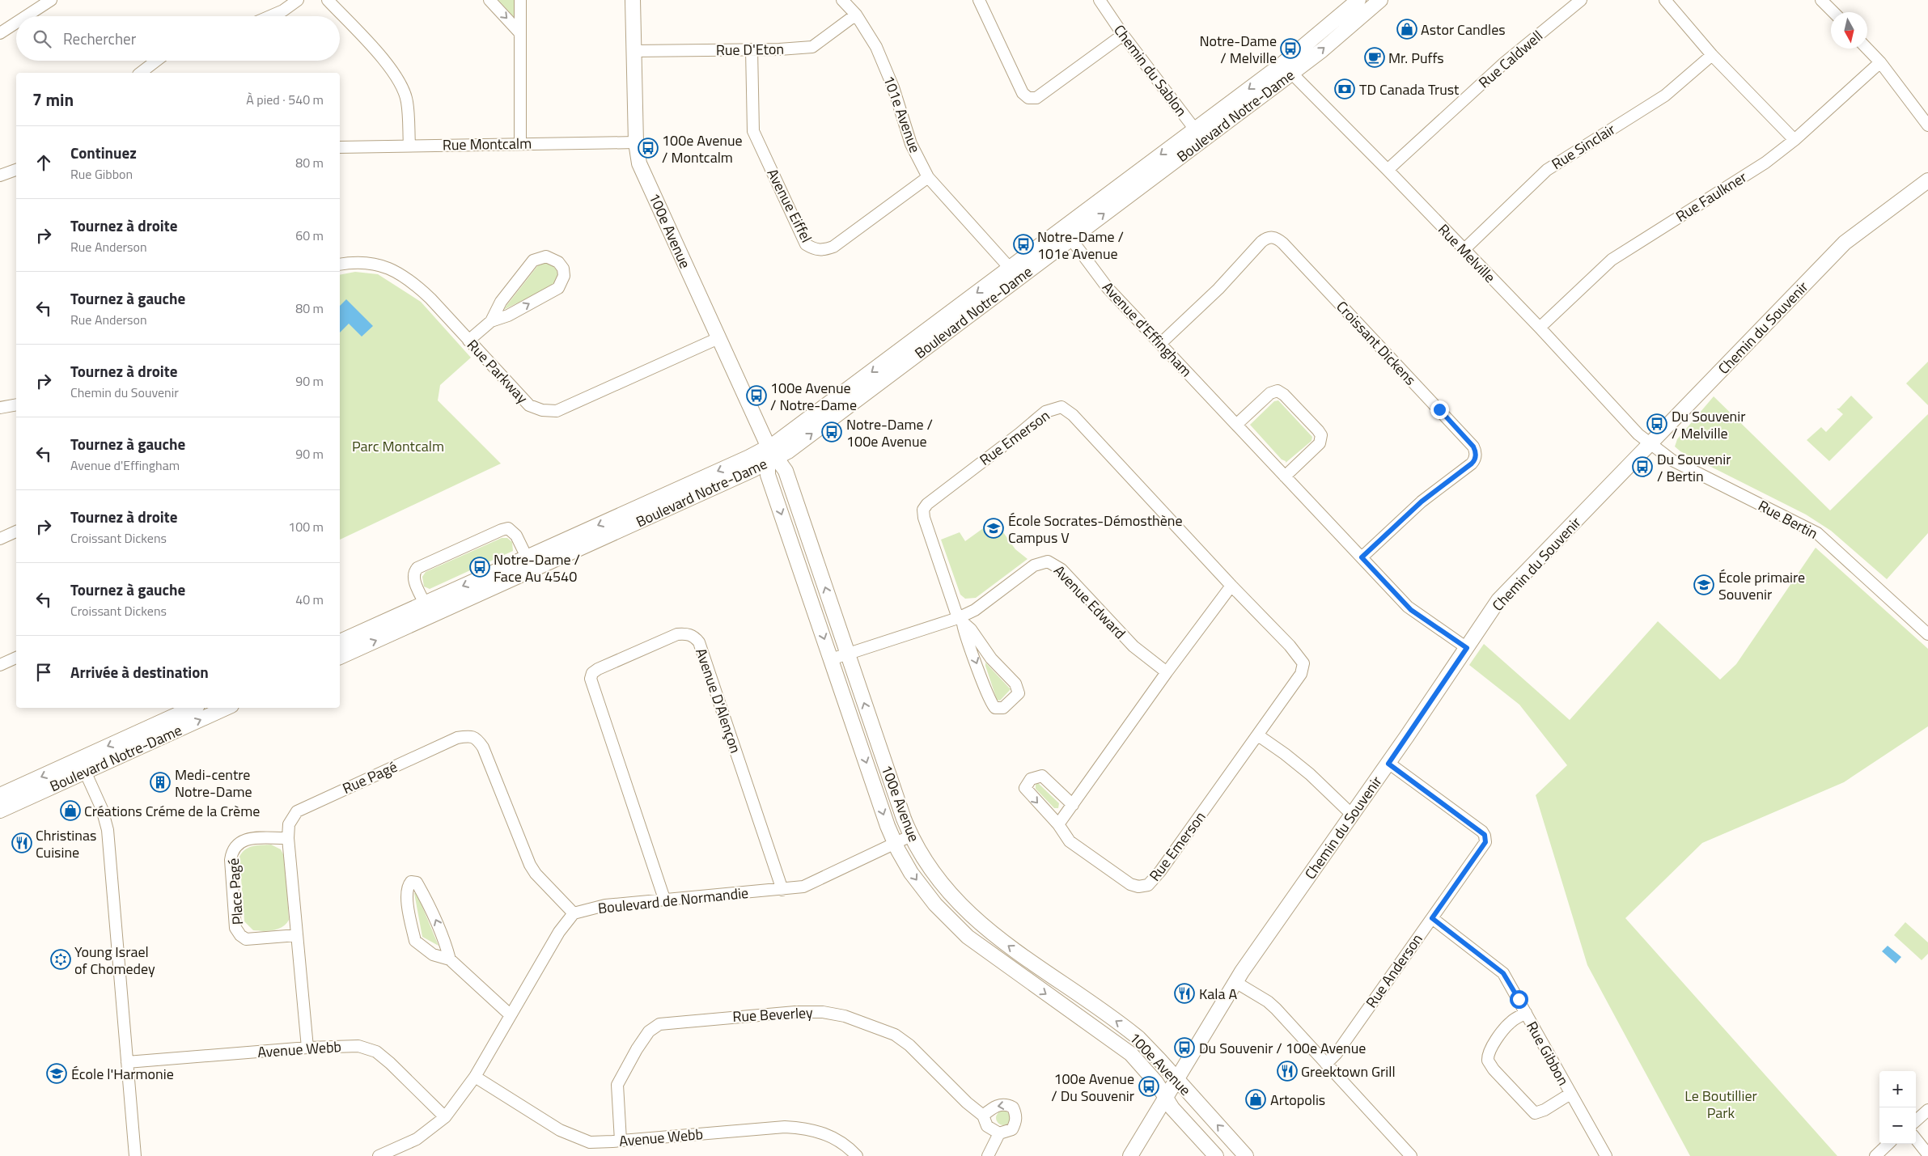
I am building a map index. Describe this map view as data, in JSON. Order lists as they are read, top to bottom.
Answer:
{
  "streets": {
    "street": [
      "Rue D'Eton",
      "Rue Caldwell",
      "Chemin du Sablon",
      "101e Avenue",
      "Boulevard Notre-Dame",
      "Rue Montcalm",
      "Rue Sinclair",
      "Rue Faulkner",
      "Avenue Eiffel",
      "100e Avenue",
      "Rue Melville",
      "Chemin du Souvenir",
      "Avenue d'Effingham",
      "Croissant Dickens",
      "Rue Parkway",
      "Rue Emerson",
      "Rue Bertin",
      "Avenue Edward",
      "Avenue D'Alençon",
      "Rue Pagé",
      "Place Pagé",
      "Boulevard de Normandie",
      "Rue Anderson",
      "Rue Beverley",
      "Avenue Webb",
      "Rue Gibbon"
    ]
  },
  "crossings": [
    ["Rue D'Eton", "101e Avenue"],
    ["Rue D'Eton", "Avenue Eiffel"],
    ["Rue D'Eton", "100e Avenue"],
    ["Rue Caldwell", "Rue Melville"],
    ["Chemin du Sablon", "Boulevard Notre-Dame"],
    ["101e Avenue", "Boulevard Notre-Dame"],
    ["101e Avenue", "Avenue Eiffel"],
    ["Boulevard Notre-Dame", "100e Avenue"],
    ["Boulevard Notre-Dame", "Rue Melville"],
    ["Boulevard Notre-Dame", "Avenue d'Effingham"],
    ["Rue Montcalm", "100e Avenue"],
    ["Rue Sinclair", "Rue Melville"],
    ["Rue Faulkner", "Rue Melville"],
    ["100e Avenue", "Chemin du Souvenir"],
    ["100e Avenue", "Rue Parkway"],
    ["100e Avenue", "Avenue Edward"],
    ["100e Avenue", "Boulevard de Normandie"],
    ["Rue Melville", "Chemin du Souvenir"],
    ["Rue Melville", "Rue Bertin"],
    ["Chemin du Souvenir", "Avenue d'Effingham"],
    ["Chemin du Souvenir", "Rue Bertin"],
    ["Chemin du Souvenir", "Rue Anderson"],
    ["Avenue d'Effingham", "Croissant Dickens"],
    ["Rue Emerson", "Avenue Edward"],
    ["Avenue D'Alençon", "Boulevard de Normandie"],
    ["Rue Pagé", "Place Pagé"],
    ["Rue Pagé", "Boulevard de Normandie"],
    ["Rue Pagé", "Avenue Webb"],
    ["Rue Anderson", "Rue Gibbon"],
    ["Rue Beverley", "Avenue Webb"]
  ],
  "parks": ["Parc Montcalm", "Le Boutillier Park"],
  "places": {
    "shop": ["Astor Candles", "Créations Créme de la Crème", "Artopolis"],
    "bus stop": [
      "Notre-Dame / Melville",
      "100e Avenue / Montcalm",
      "Notre-Dame / 101e Avenue",
      "100e Avenue / Notre-Dame",
      "Du Souvenir / Melville",
      "Notre-Dame / 100e Avenue",
      "Du Souvenir / Bertin",
      "Notre-Dame / Face Au 4540",
      "Du Souvenir / 100e Avenue",
      "100e Avenue / Du Souvenir"
    ],
    "cafe": ["Mr. Puffs"],
    "bank": ["TD Canada Trust"],
    "school or university": ["École Socrates-Démosthène Campus V", "École primaire Souvenir", "École l'Harmonie"],
    "building": ["Medi-centre Notre-Dame"],
    "restaurant": ["Christinas Cuisine", "Kala A", "Greektown Grill"],
    "synagogue": ["Young Israel of Chomedey"]
  },
  "north": "bottom",
  "page": {
    "search": "Rechercher",
    "heading": ["7 min", "À pied · 540 m"],
    "list": [
      ["Continuez", "Rue Gibbon", "80 m"],
      ["Tournez à droite", "Rue Anderson", "60 m"],
      ["Tournez à gauche", "Rue Anderson", "80 m"],
      ["Tournez à droite", "Chemin du Souvenir", "90 m"],
      ["Tournez à gauche", "Avenue d'Effingham", "90 m"],
      ["Tournez à droite", "Croissant Dickens", "100 m"],
      ["Tournez à gauche", "Croissant Dickens", "40 m"],
      "Arrivée à destination"
    ],
    "map_buttons": ["+", "−"]
  }
}
